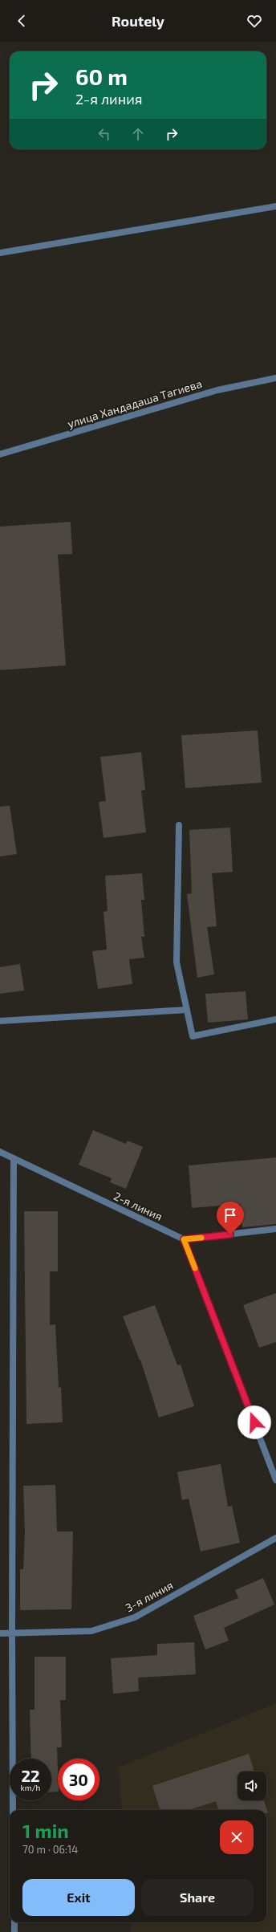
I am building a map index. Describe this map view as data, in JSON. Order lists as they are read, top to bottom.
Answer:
{
  "streets": {
    "street": ["улица Хандадаша Тагиева", "2-я линия", "3-я линия"]
  },
  "page": {
    "header": "Routely",
    "turn": ["60 m", "2-я линия"],
    "speed": "22 km/h",
    "limit": "30",
    "heading": ["1 min", "70 m · 06:14"],
    "buttons": ["Exit", "Share"]
  }
}
